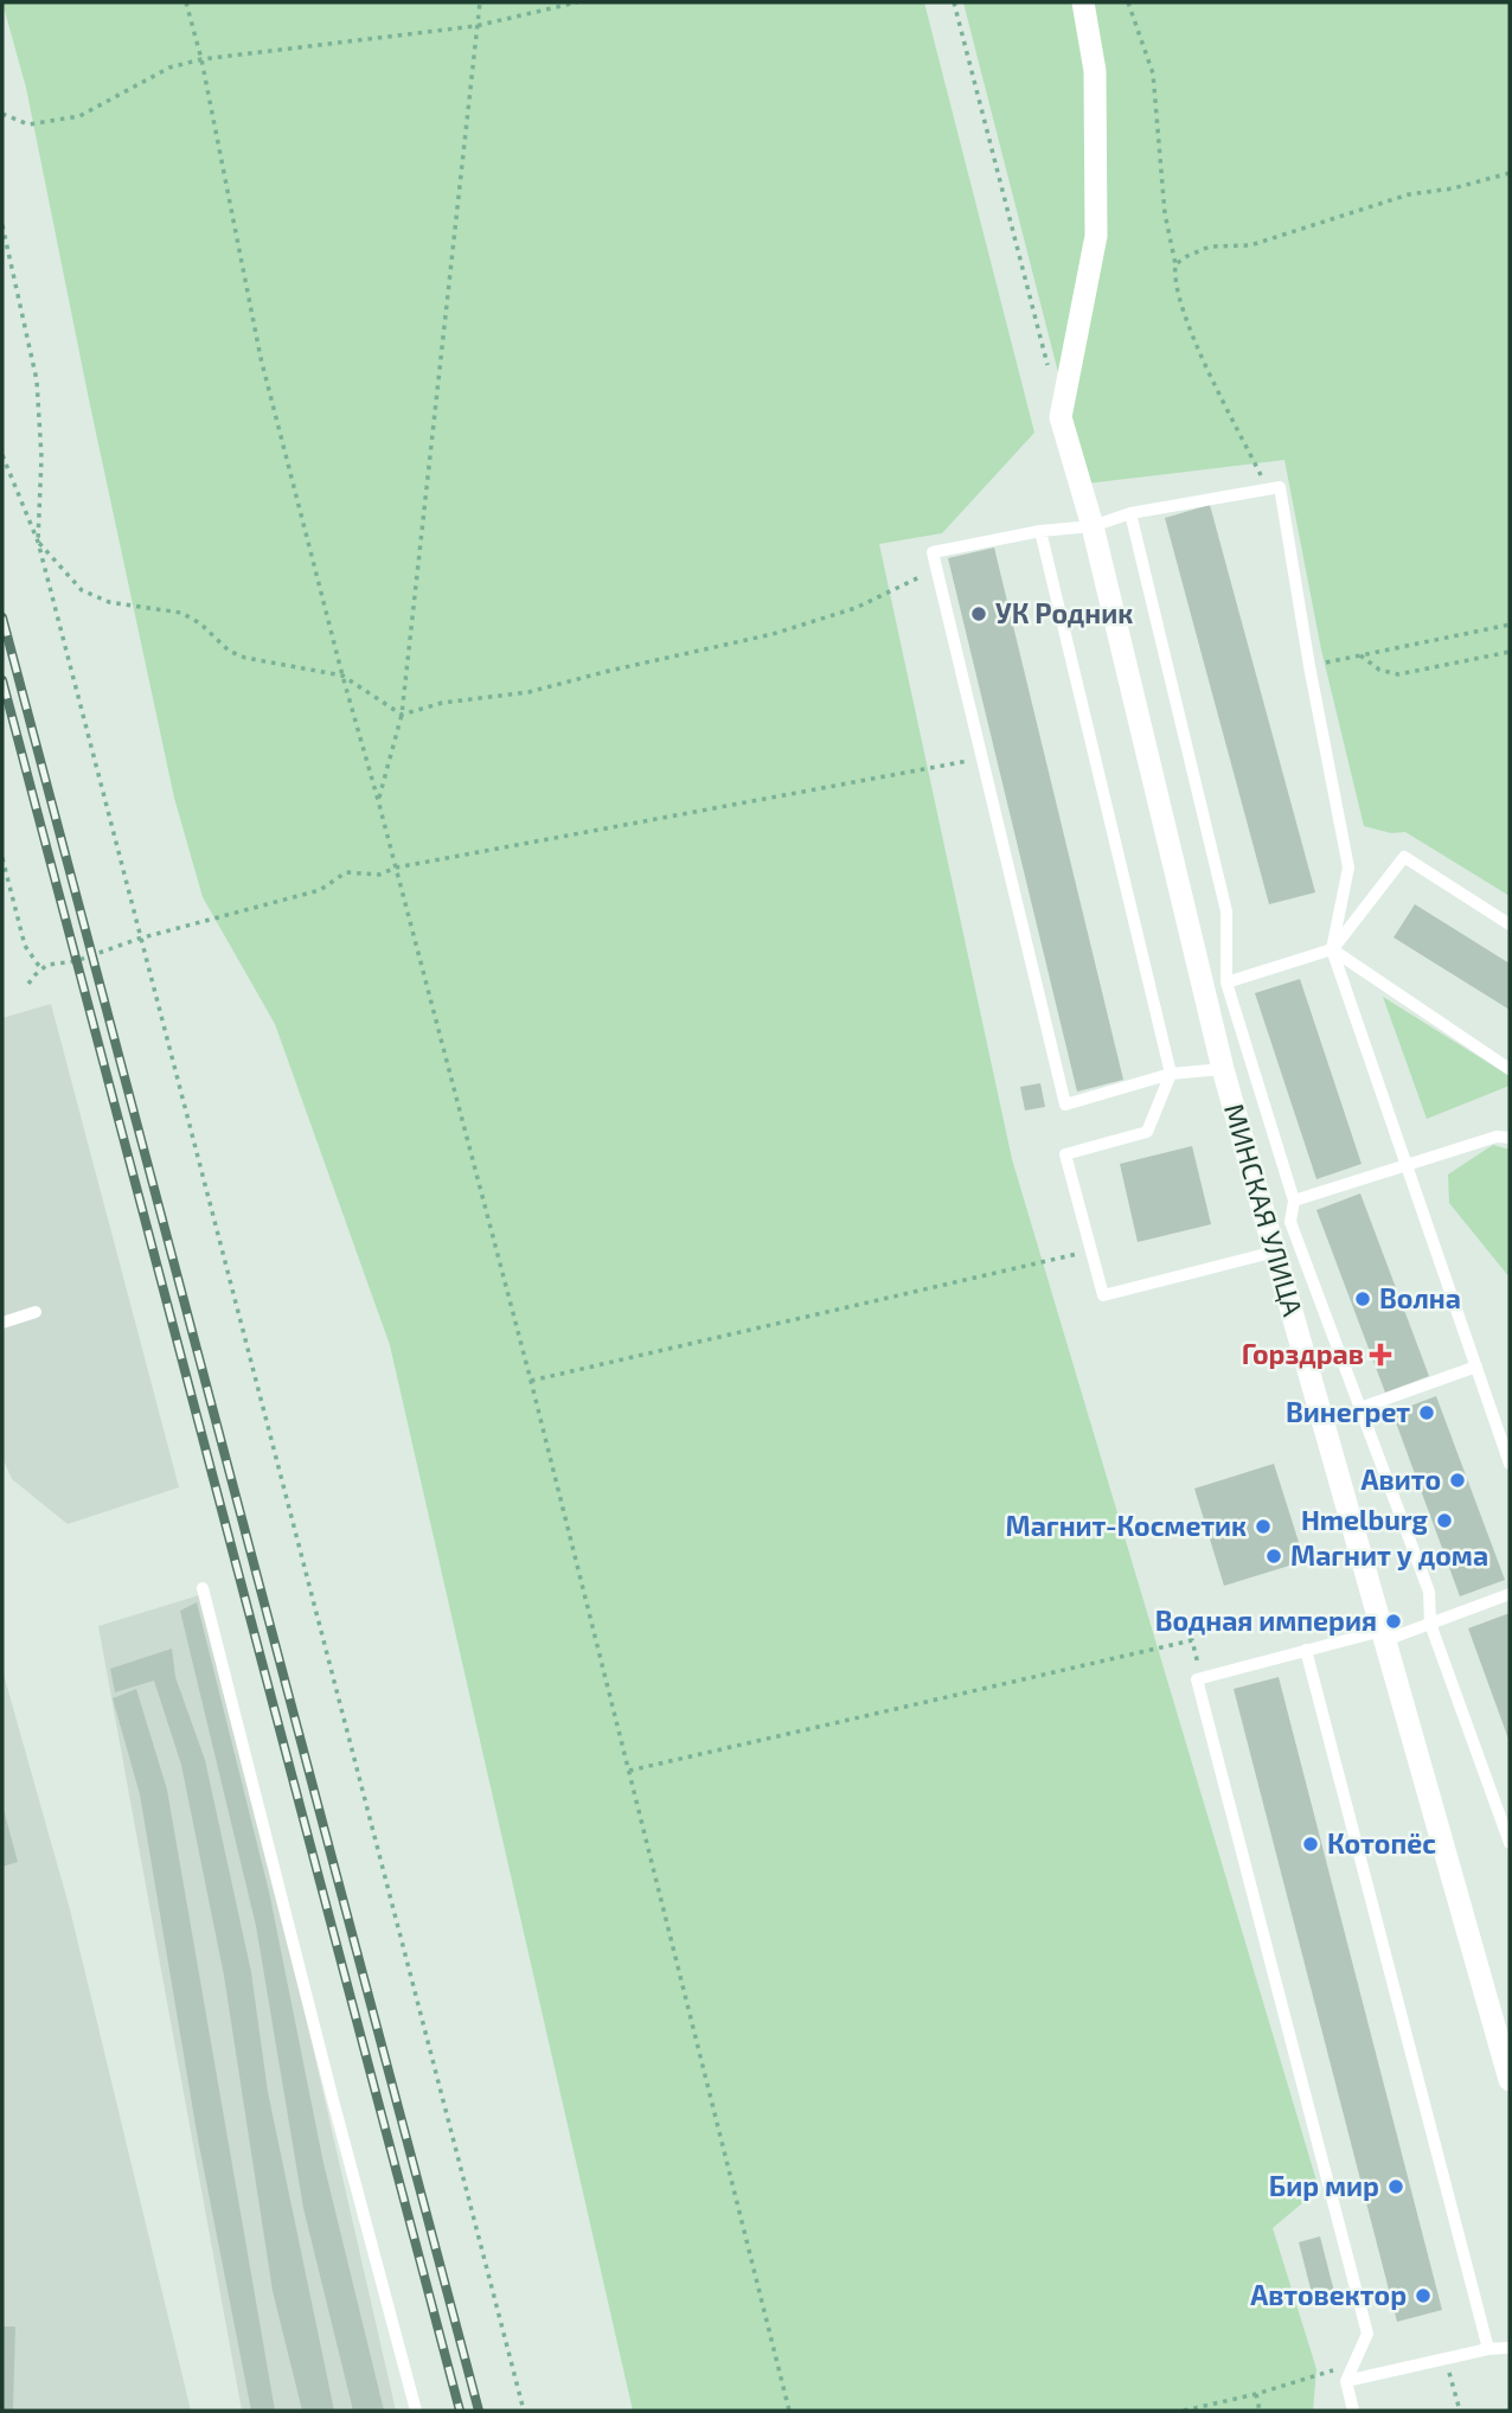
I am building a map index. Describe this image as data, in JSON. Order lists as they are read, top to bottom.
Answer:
{
  "streets": {
    "street": ["МИНСКАЯ УЛИЦА"]
  },
  "places": {
    "other": [
      "УК Родник",
      "Волна",
      "Винегрет",
      "Авито",
      "Hmelburg",
      "Магнит-Косметик",
      "Магнит у дома",
      "Водная империя",
      "Котопёс",
      "Бир мир",
      "Автовектор"
    ],
    "health": ["Горздрав"]
  }
}
